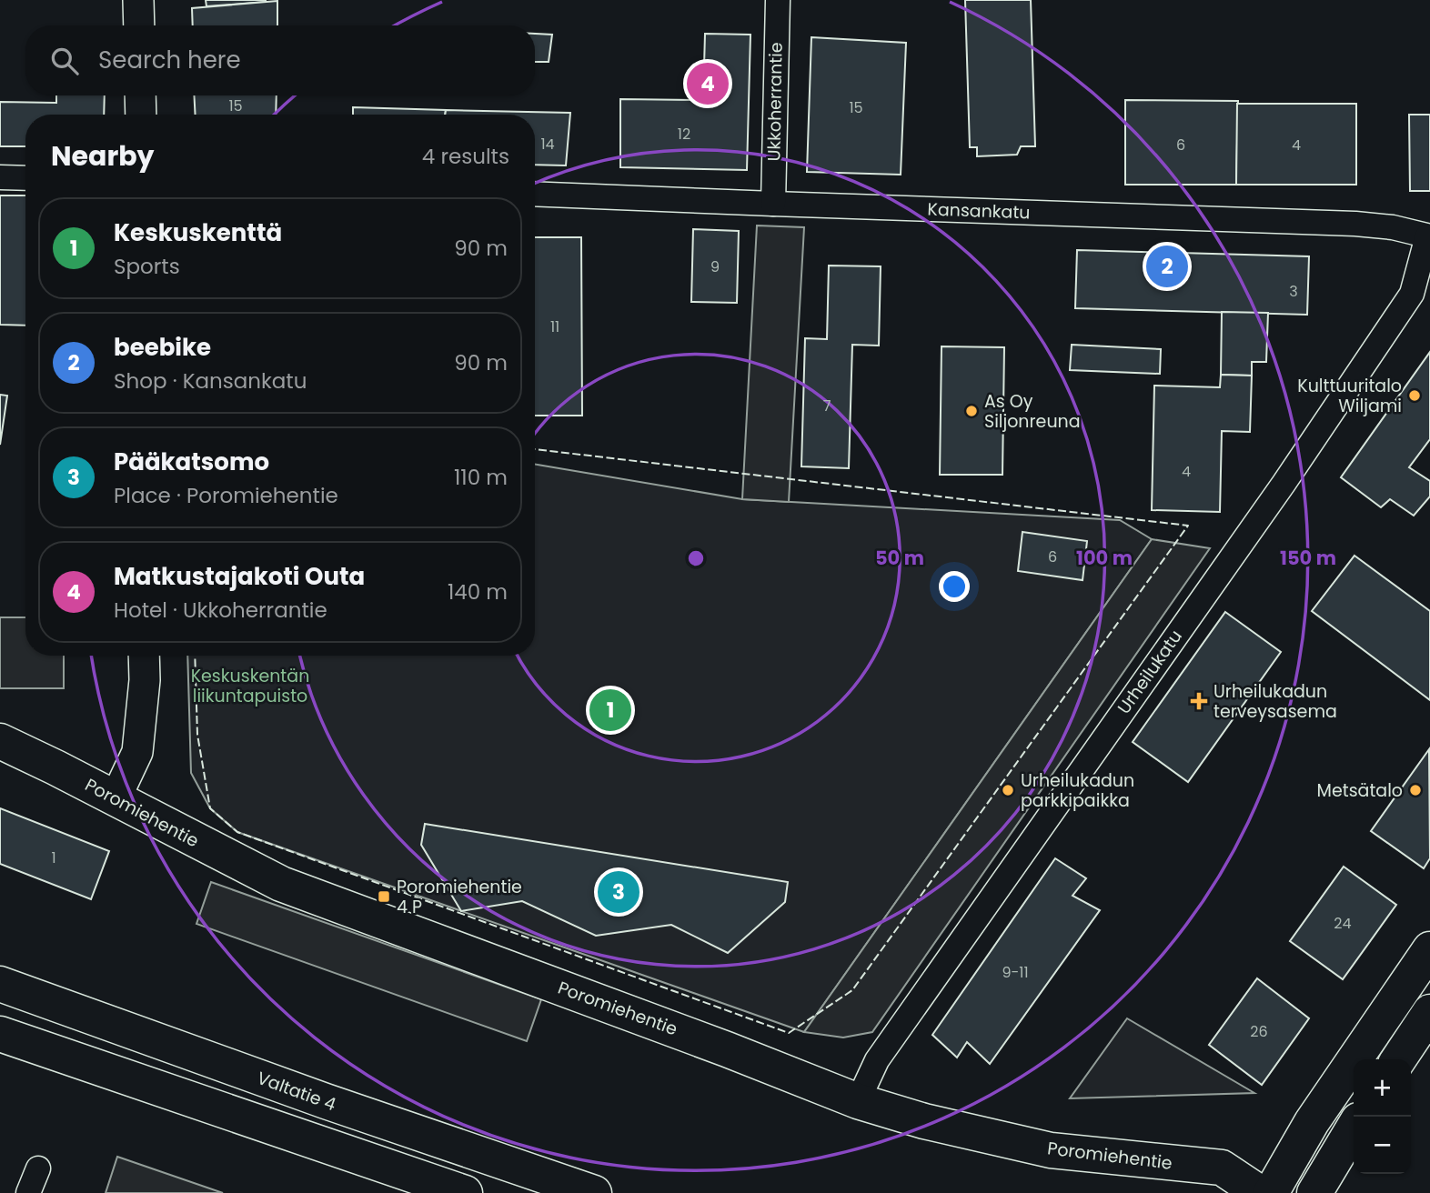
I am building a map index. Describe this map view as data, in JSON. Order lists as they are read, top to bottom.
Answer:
{
  "streets": {
    "main road": ["Poromiehentie", "Valtatie 4"],
    "street": ["Ukkoherrantie", "Kansankatu", "Urheilukatu"]
  },
  "crossings": [
    ["Ukkoherrantie", "Kansankatu"],
    ["Kansankatu", "Urheilukatu"],
    ["Urheilukatu", "Poromiehentie"]
  ],
  "parks": ["Keskuskentän liikuntapuisto"],
  "places": {
    "other": [
      "Kulttuuritalo Wiljami",
      "As Oy Siljonreuna",
      "Urheilukadun parkkipaikka",
      "Metsätalo"
    ],
    "health": ["Urheilukadun terveysasema"],
    "transit": ["Poromiehentie 4 P"]
  },
  "house_numbers": [
    "15",
    "15",
    "12",
    "14",
    "6",
    "4",
    "9",
    "3",
    "11",
    "7",
    "4",
    "6",
    "1",
    "24",
    "9-11",
    "26"
  ],
  "page": {
    "search": "Search here",
    "pins": [
      "4",
      "2",
      "1",
      "3"
    ],
    "heading": ["Nearby", "4 results"],
    "list": [
      {
        "mark": "1",
        "name": "Keskuskenttä",
        "note": "Sports",
        "value": "90 m"
      },
      {
        "mark": "2",
        "name": "beebike",
        "note": "Shop · Kansankatu",
        "value": "90 m"
      },
      {
        "mark": "3",
        "name": "Pääkatsomo",
        "note": "Place · Poromiehentie",
        "value": "110 m"
      },
      {
        "mark": "4",
        "name": "Matkustajakoti Outa",
        "note": "Hotel · Ukkoherrantie",
        "value": "140 m"
      }
    ],
    "map_buttons": ["+", "−"]
  },
  "rings": ["50 m", "100 m", "150 m"]
}
